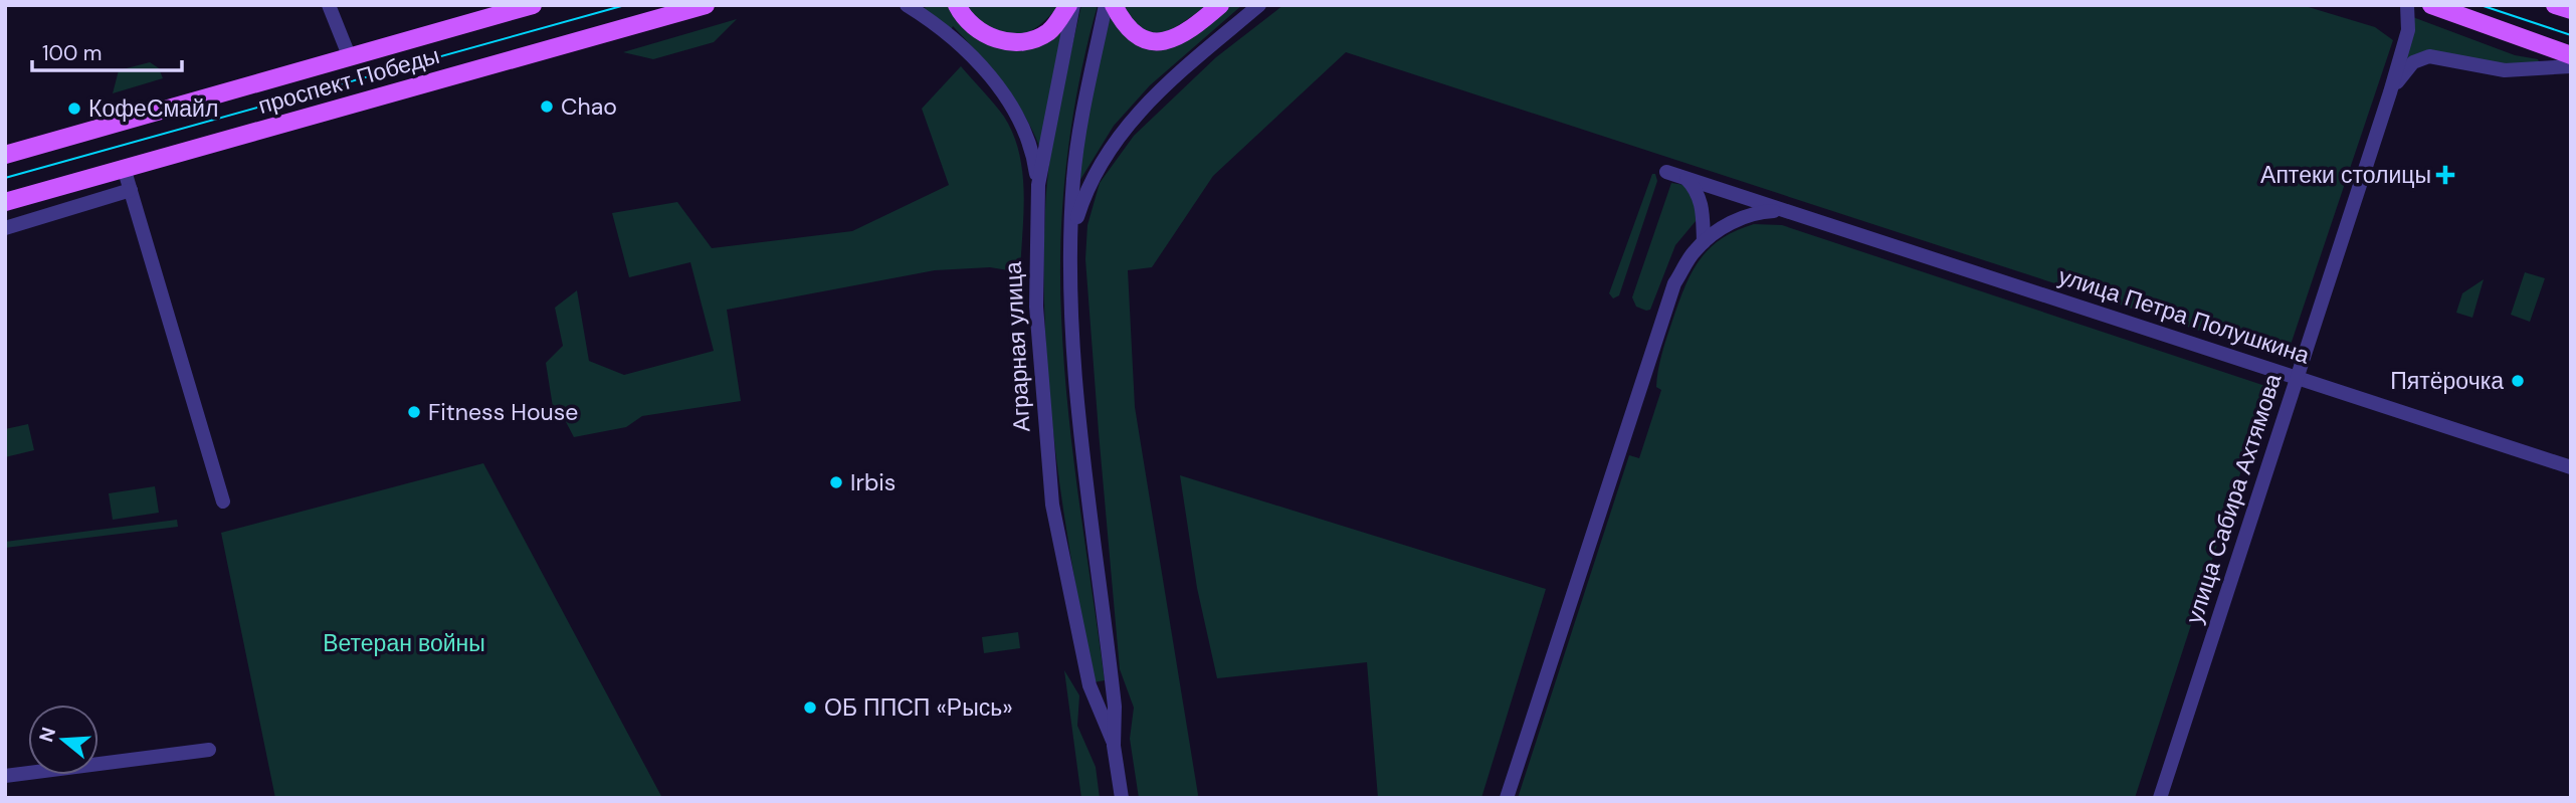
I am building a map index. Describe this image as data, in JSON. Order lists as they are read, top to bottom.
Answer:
{
  "streets": {
    "main road": ["проспект Победы"],
    "street": ["улица Петра Полушкина", "Аграрная улица", "улица Сабира Ахтямова"]
  },
  "crossings": [
    ["улица Петра Полушкина", "улица Сабира Ахтямова"]
  ],
  "parks": ["Ветеран войны"],
  "places": {
    "other": [
      "Chao",
      "КофеСмайл",
      "Пятёрочка",
      "Fitness House",
      "Irbis",
      "ОБ ППСП «Рысь»"
    ],
    "health": ["Аптеки столицы"]
  },
  "scale_bar": "100 m",
  "north": "left"
}
